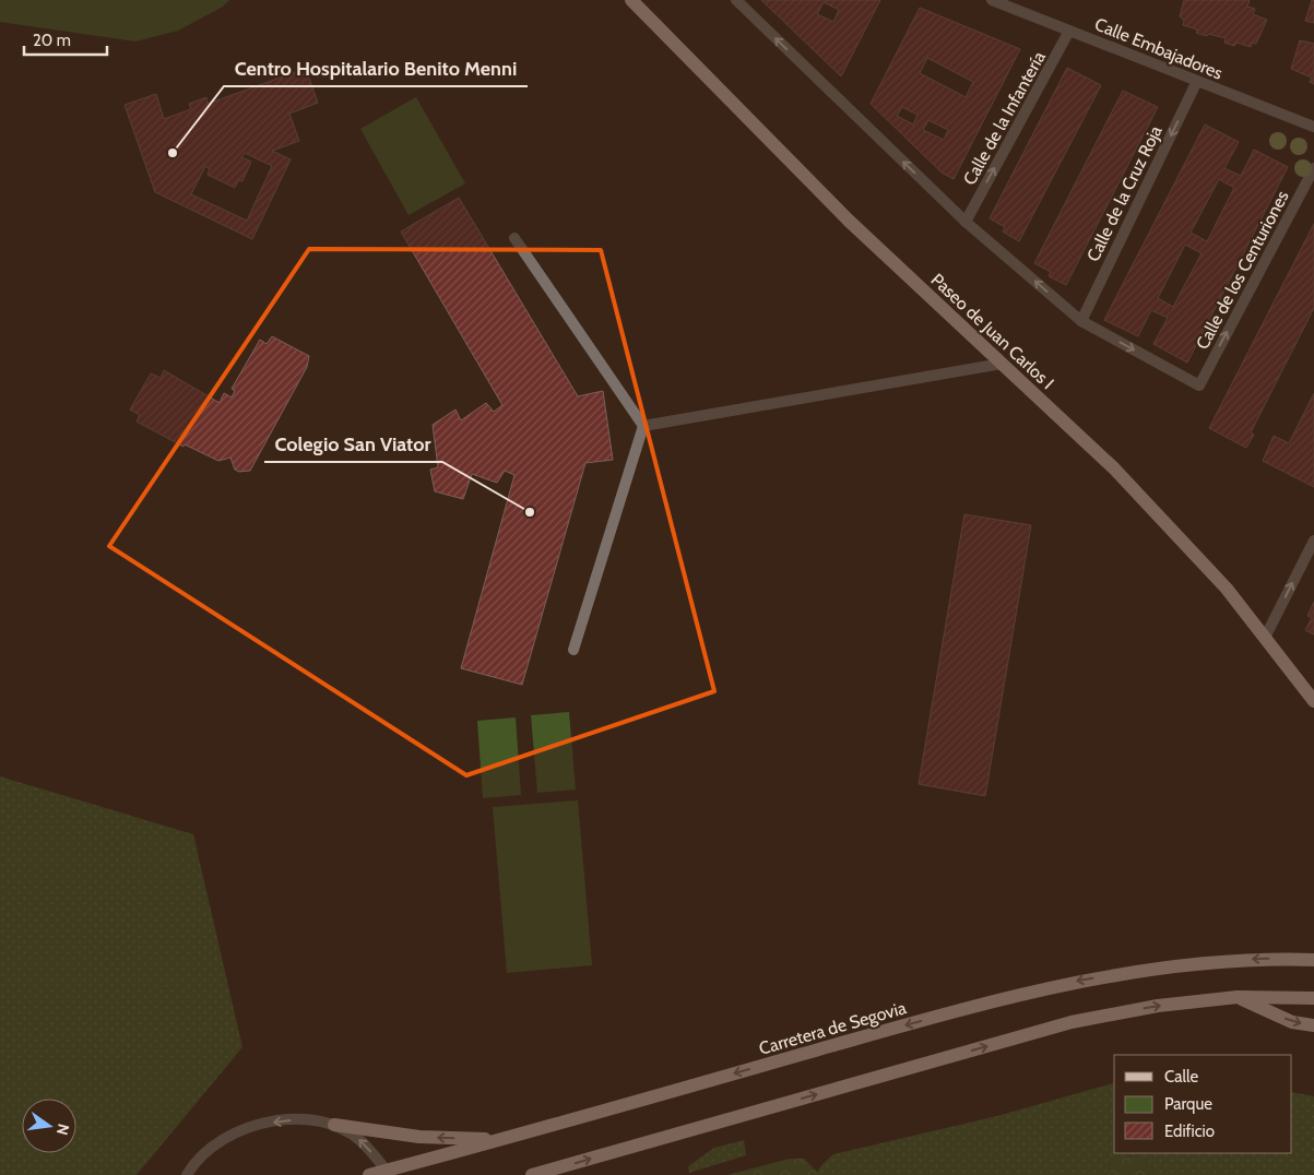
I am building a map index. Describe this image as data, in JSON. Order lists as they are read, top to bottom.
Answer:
{
  "streets": {
    "main road": ["Paseo de Juan Carlos I", "Carretera de Segovia"],
    "street": [
      "Calle Embajadores",
      "Calle de la Infantería",
      "Calle de la Cruz Roja",
      "Calle de los Centuriones"
    ]
  },
  "crossings": [
    ["Calle Embajadores", "Calle de la Infantería"],
    ["Calle Embajadores", "Calle de la Cruz Roja"],
    ["Calle de la Cruz Roja", "Calle de los Centuriones"]
  ],
  "one_way": ["Calle de la Infantería", "Calle de la Cruz Roja"],
  "places": ["Centro Hospitalario Benito Menni", "Colegio San Viator"],
  "legend": ["Calle", "Parque", "Edificio"],
  "scale_bar": "20 m",
  "north": "right"
}
